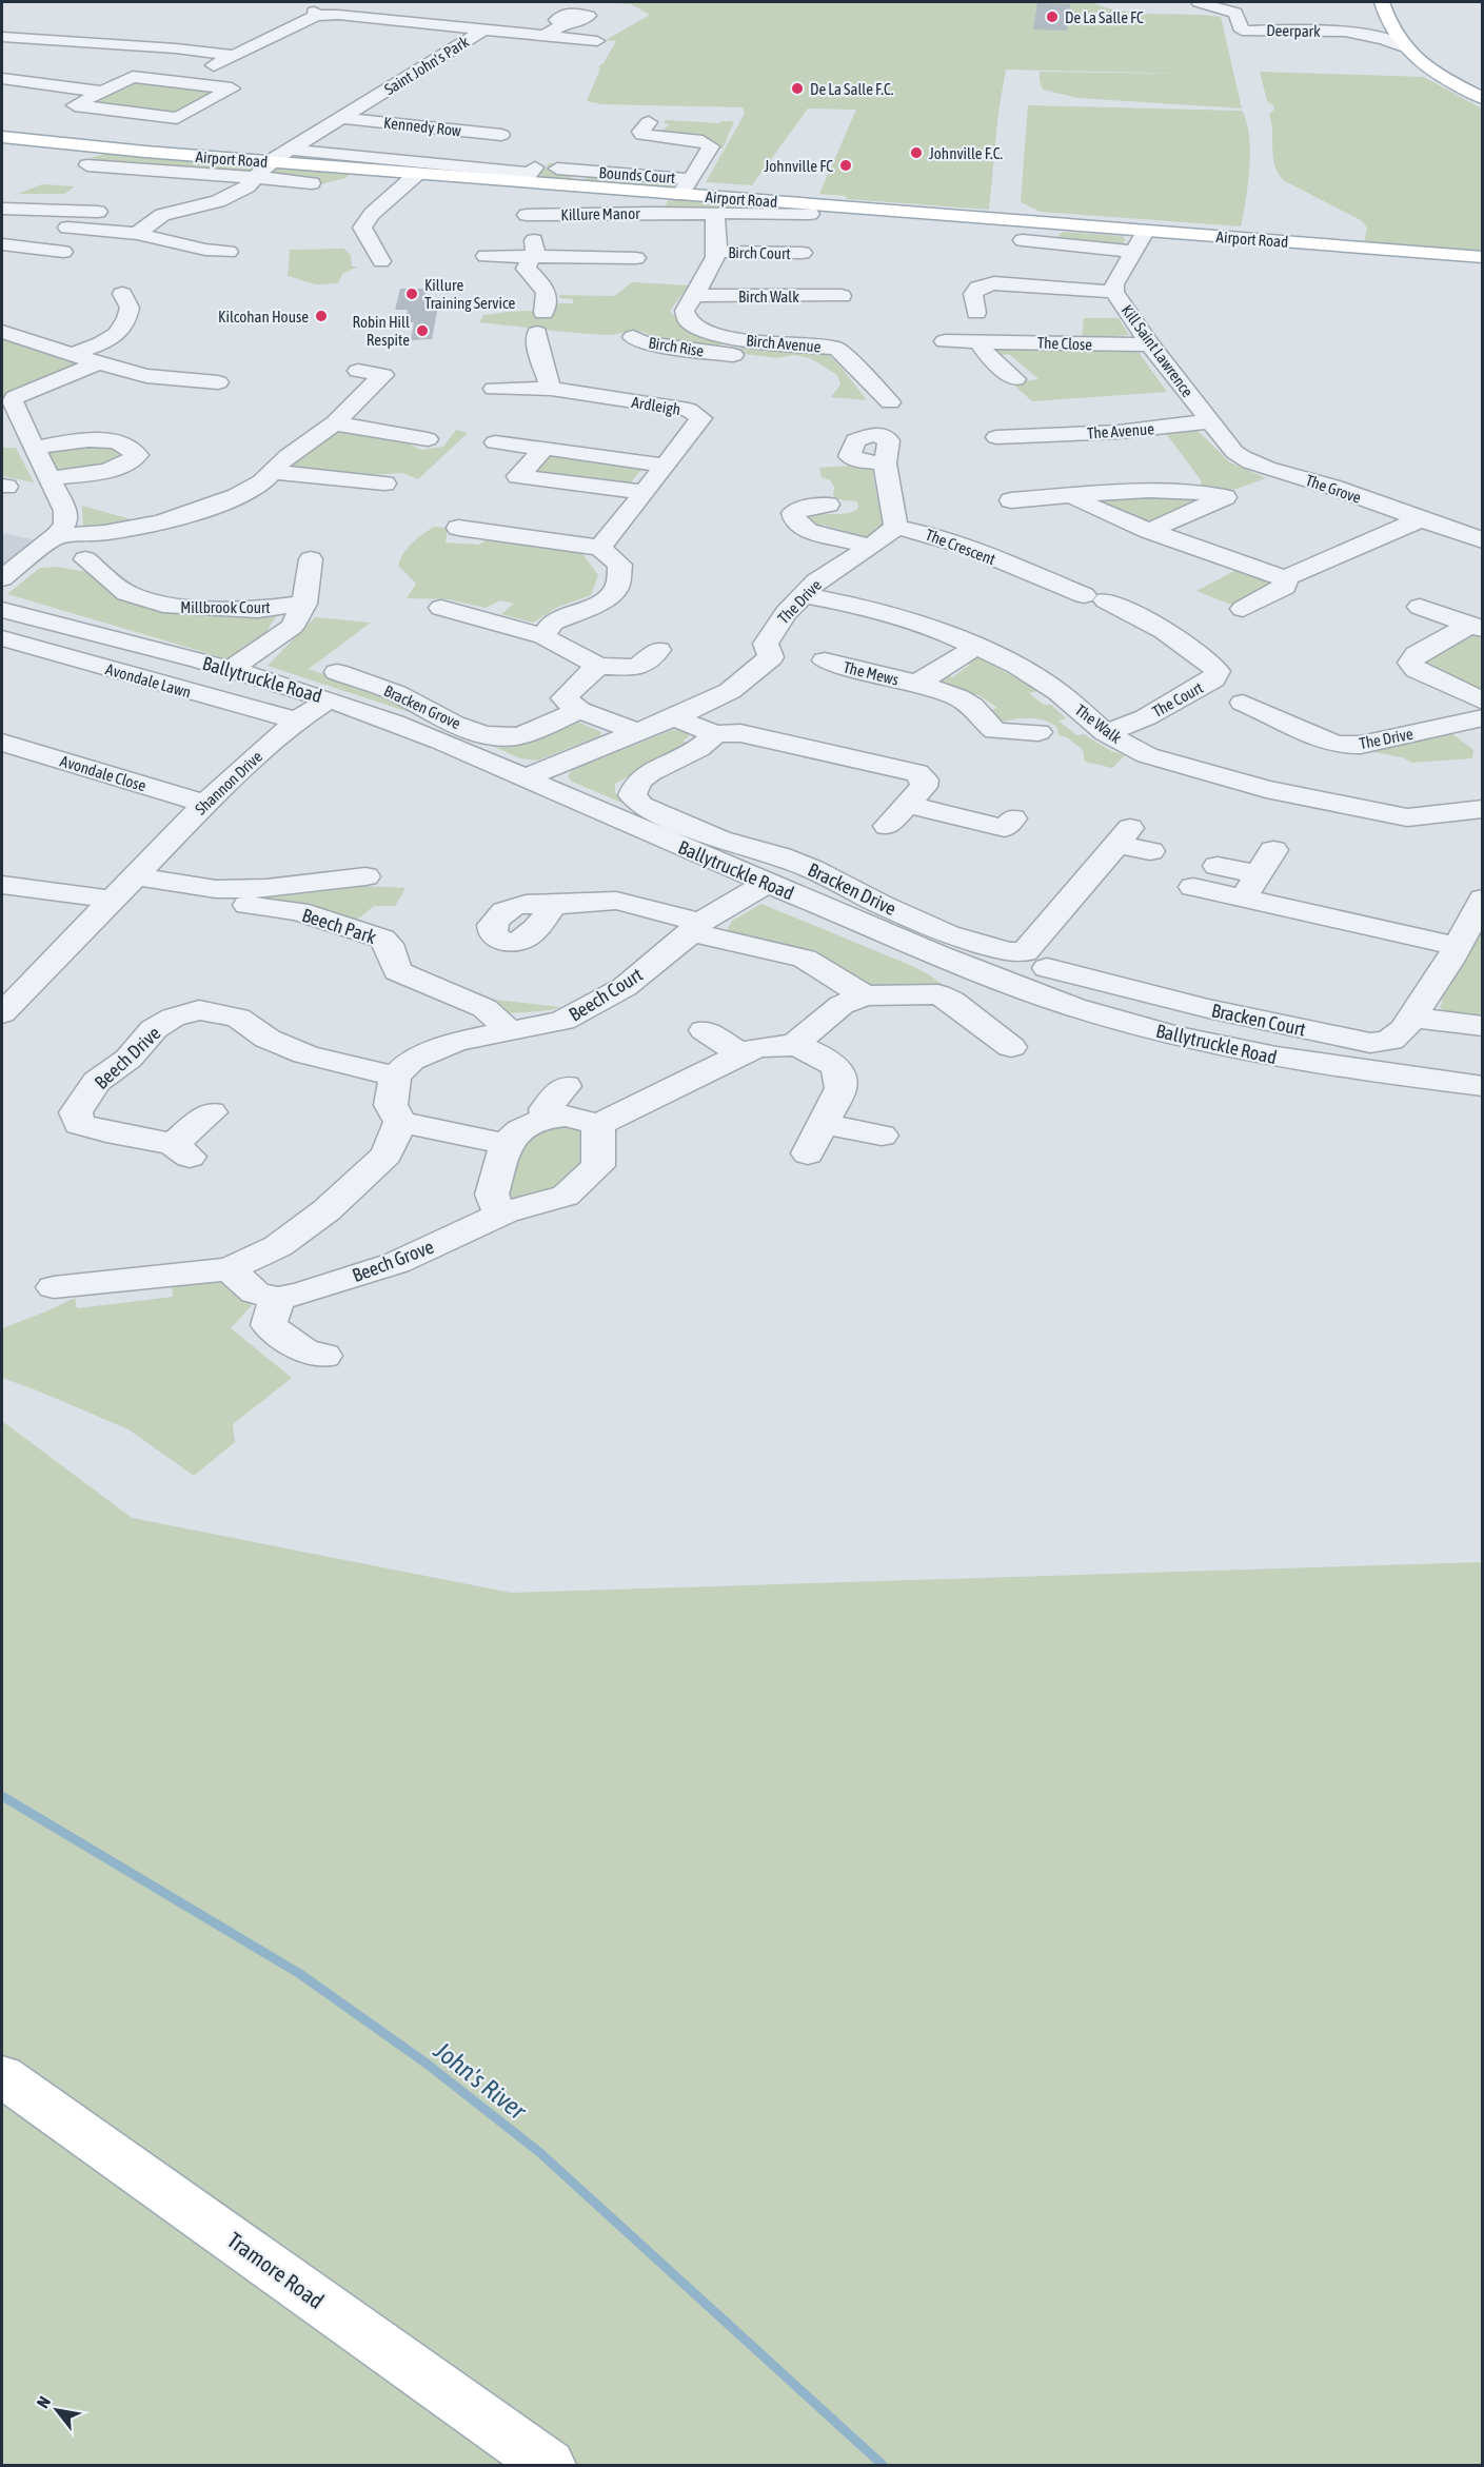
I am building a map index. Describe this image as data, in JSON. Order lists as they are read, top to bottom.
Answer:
{
  "streets": {
    "main road": ["Airport Road", "Tramore Road"],
    "street": [
      "Deerpark",
      "Saint John's Park",
      "Kennedy Row",
      "Bounds Court",
      "Killure Manor",
      "Birch Court",
      "Birch Walk",
      "Birch Avenue",
      "The Close",
      "Birch Rise",
      "Kill Saint Lawrence",
      "Ardleigh",
      "The Avenue",
      "The Grove",
      "The Crescent",
      "The Drive",
      "Millbrook Court",
      "The Mews",
      "Ballytruckle Road",
      "Avondale Lawn",
      "The Court",
      "Bracken Grove",
      "The Walk",
      "Avondale Close",
      "Shannon Drive",
      "Bracken Drive",
      "Beech Park",
      "Beech Court",
      "Bracken Court",
      "Beech Drive",
      "Beech Grove"
    ]
  },
  "crossings": [
    ["Saint John's Park", "Kennedy Row"],
    ["Saint John's Park", "Airport Road"],
    ["Airport Road", "Bounds Court"],
    ["Airport Road", "Killure Manor"],
    ["Airport Road", "Kill Saint Lawrence"],
    ["Birch Walk", "Birch Avenue"],
    ["Birch Avenue", "Birch Rise"],
    ["The Close", "Kill Saint Lawrence"],
    ["Kill Saint Lawrence", "The Avenue"],
    ["Kill Saint Lawrence", "The Grove"],
    ["The Crescent", "The Drive"],
    ["The Crescent", "The Court"],
    ["The Drive", "The Walk"],
    ["Millbrook Court", "Ballytruckle Road"],
    ["The Mews", "The Walk"],
    ["Ballytruckle Road", "Bracken Grove"],
    ["Ballytruckle Road", "Shannon Drive"],
    ["Ballytruckle Road", "Beech Court"],
    ["Avondale Lawn", "Shannon Drive"],
    ["The Court", "The Walk"],
    ["Bracken Grove", "Shannon Drive"],
    ["Avondale Close", "Shannon Drive"],
    ["Beech Park", "Beech Court"]
  ],
  "water": ["John's River"],
  "places": [
    "De La Salle FC",
    "De La Salle F.C.",
    "Johnville F.C.",
    "Johnville FC",
    "Killure Training Service",
    "Kilcohan House",
    "Robin Hill Respite"
  ],
  "north": "top left"
}
